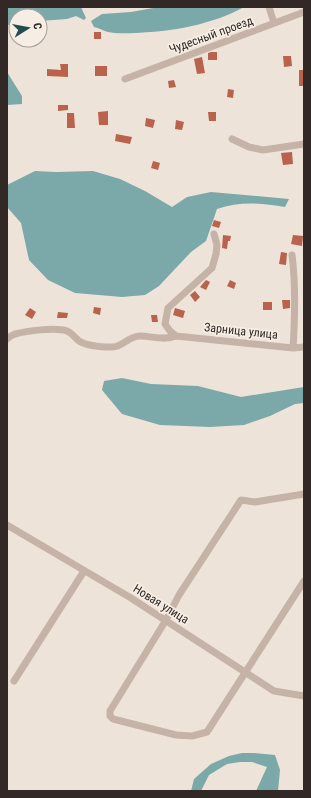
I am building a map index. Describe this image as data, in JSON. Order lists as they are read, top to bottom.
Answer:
{
  "streets": {
    "street": ["Чудесный проезд", "Зарница улица", "Новая улица"]
  },
  "north": "right"
}
